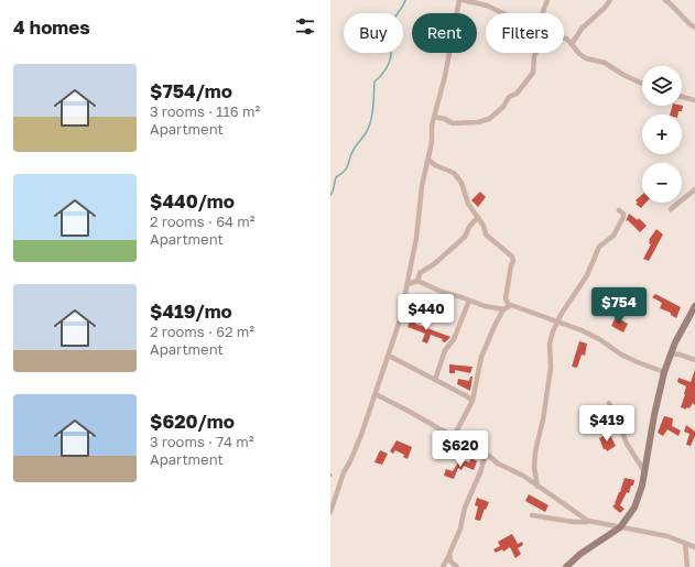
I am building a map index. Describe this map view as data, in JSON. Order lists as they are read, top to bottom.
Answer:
{
  "page": {
    "heading": "4 homes",
    "chip": ["Buy", "Rent", "Filters"],
    "list": [
      {
        "name": "$754/mo",
        "note": "3 rooms · 116 m² · Apartment"
      },
      {
        "name": "$440/mo",
        "note": "2 rooms · 64 m² · Apartment"
      },
      {
        "name": "$419/mo",
        "note": "2 rooms · 62 m² · Apartment"
      },
      {
        "name": "$620/mo",
        "note": "3 rooms · 74 m² · Apartment"
      }
    ],
    "map_buttons": ["+", "−"],
    "price": [
      "$754",
      "$440",
      "$419",
      "$620"
    ]
  }
}
